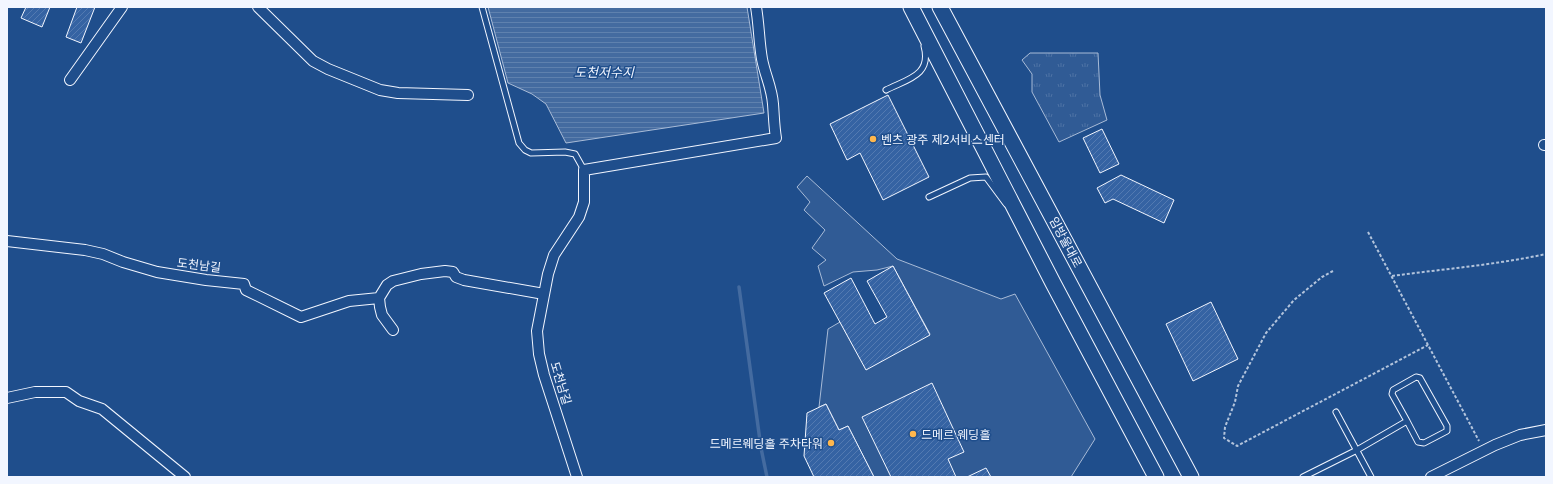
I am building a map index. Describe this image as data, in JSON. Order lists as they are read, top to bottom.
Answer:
{
  "streets": {
    "main road": ["임방울대로"],
    "street": ["도천남길"]
  },
  "water": ["도천저수지"],
  "places": ["벤츠 광주 제2서비스센터", "드메르 웨딩홀", "드메르웨딩홀 주차타워"]
}
